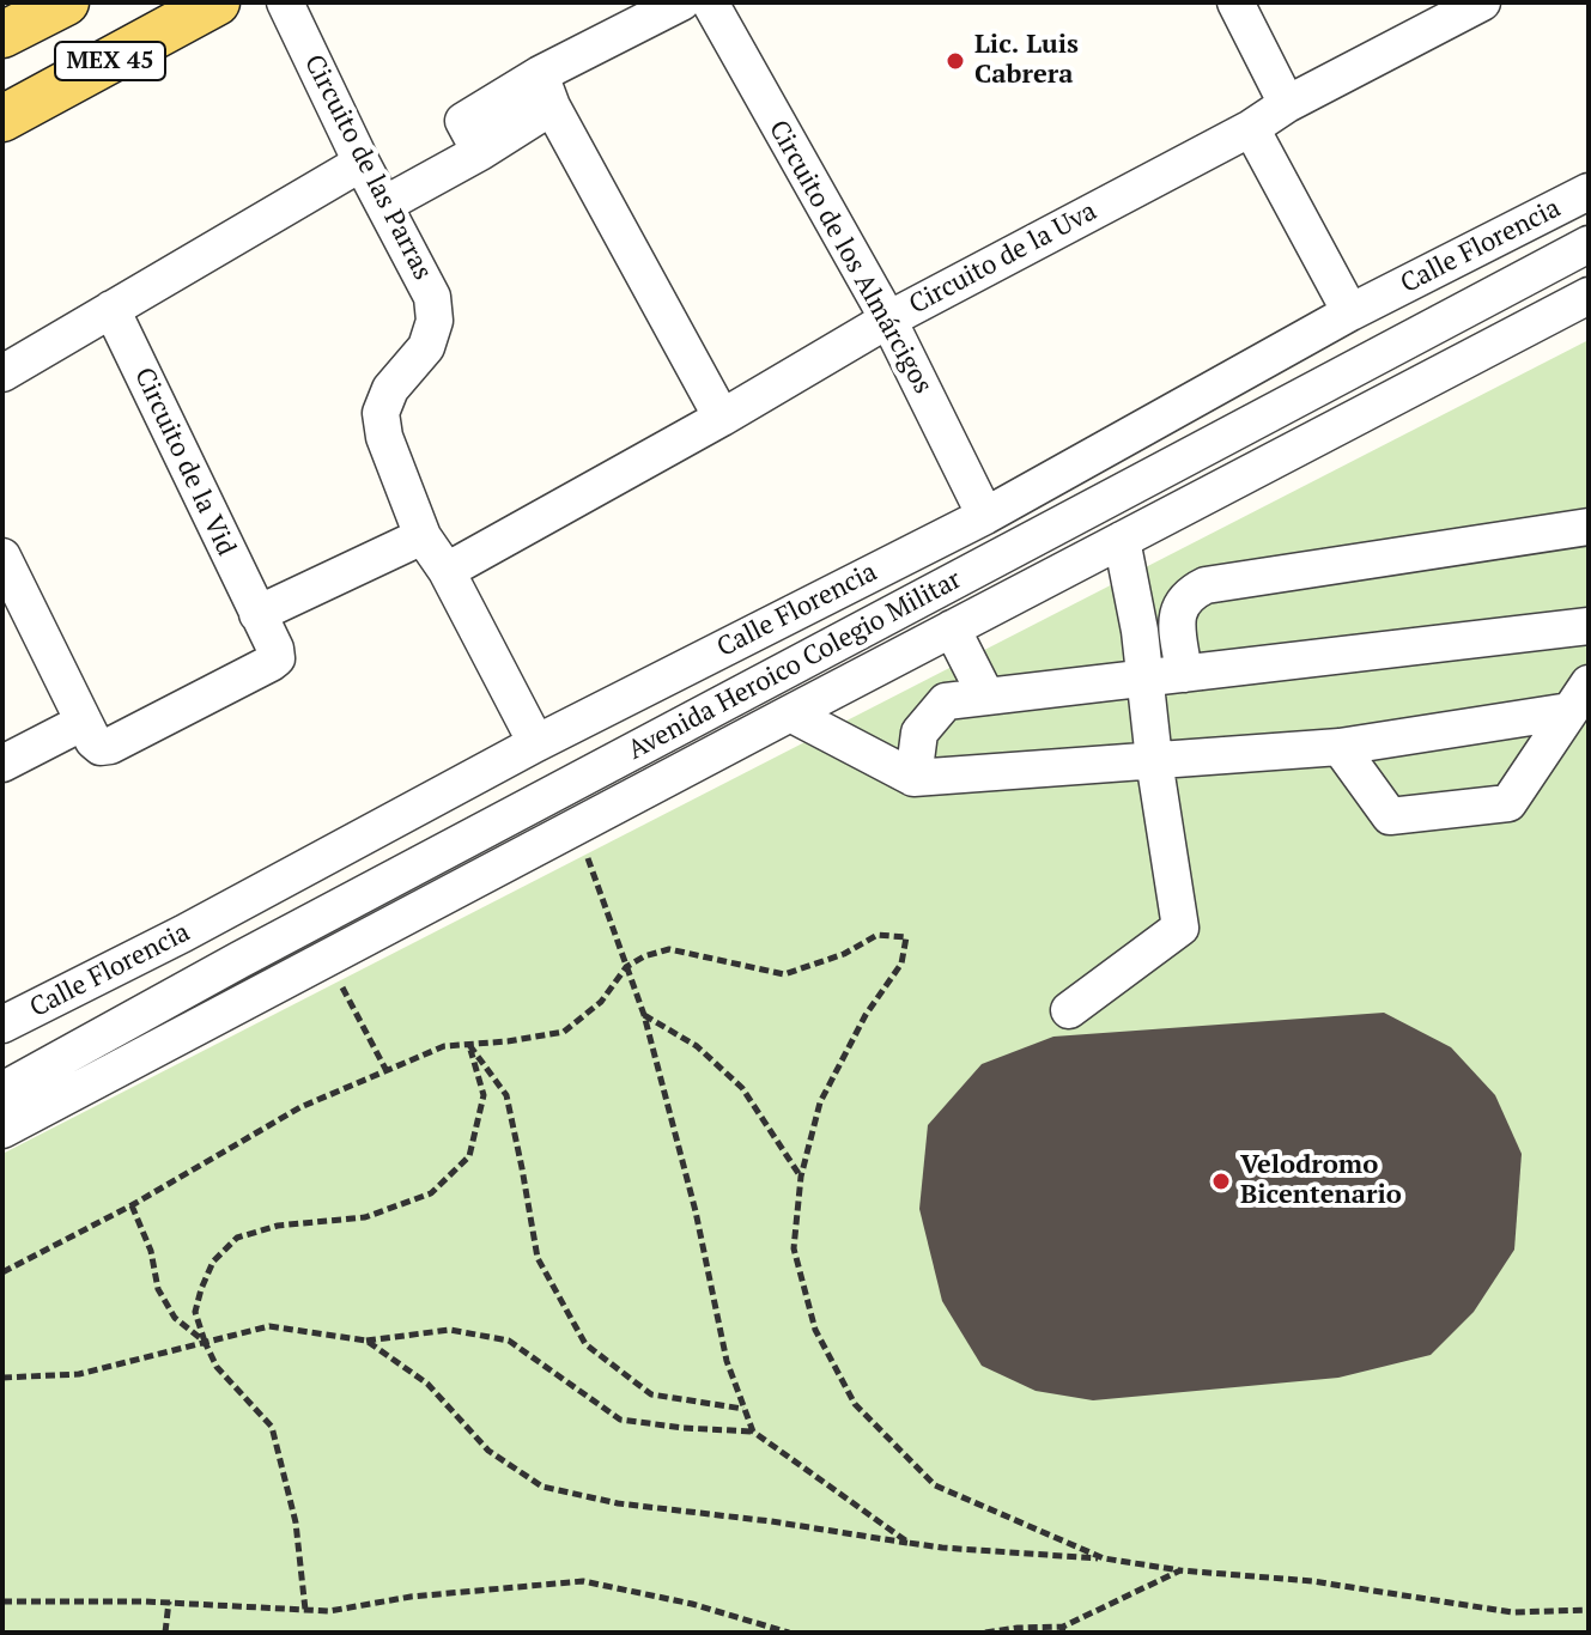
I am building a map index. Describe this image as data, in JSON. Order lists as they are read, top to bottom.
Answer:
{
  "streets": {
    "main road": ["MEX 45"],
    "street": [
      "Circuito de las Parras",
      "Calle Florencia",
      "Circuito de los Almárcigos",
      "Circuito de la Uva",
      "Circuito de la Vid",
      "Avenida Heroico Colegio Militar"
    ]
  },
  "crossings": [
    ["Circuito de las Parras", "Calle Florencia"],
    ["Circuito de las Parras", "Circuito de la Uva"],
    ["Calle Florencia", "Circuito de los Almárcigos"],
    ["Circuito de los Almárcigos", "Circuito de la Uva"]
  ],
  "places": ["Lic. Luis Cabrera", "Velodromo Bicentenario"]
}
